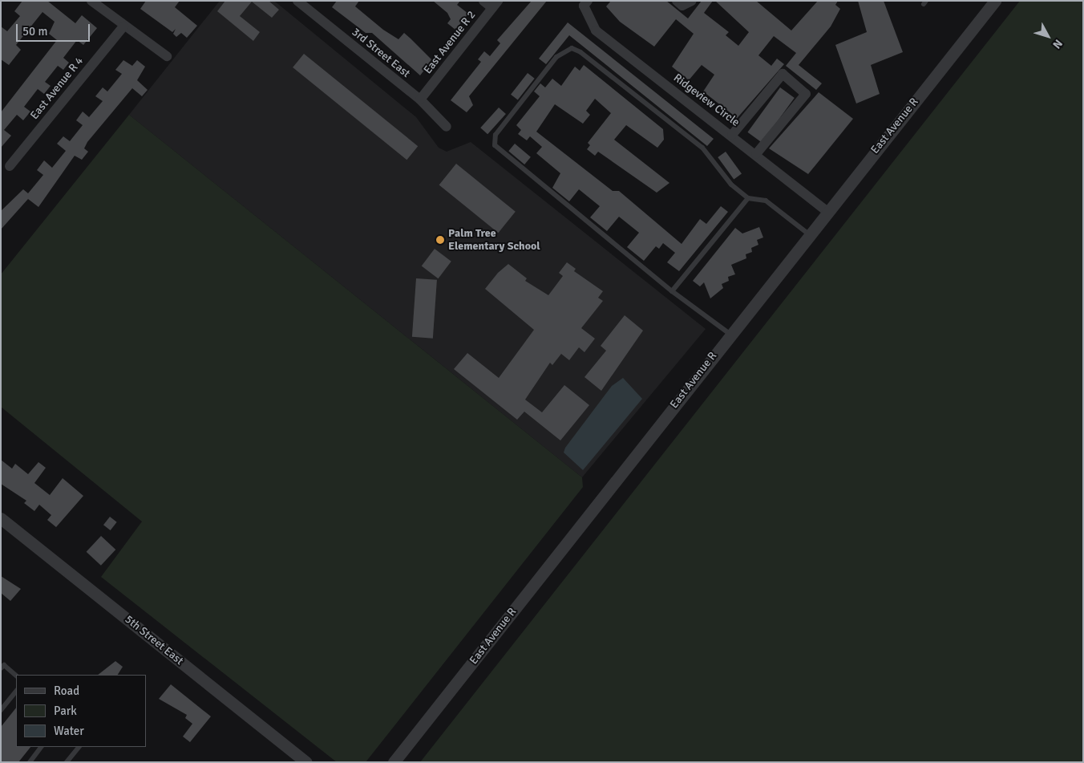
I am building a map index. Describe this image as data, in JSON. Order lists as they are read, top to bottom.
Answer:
{
  "streets": {
    "street": [
      "East Avenue R 2",
      "3rd Street East",
      "East Avenue R 4",
      "Ridgeview Circle",
      "East Avenue R",
      "5th Street East"
    ]
  },
  "crossings": [
    ["East Avenue R 2", "3rd Street East"],
    ["Ridgeview Circle", "East Avenue R"]
  ],
  "places": ["Palm Tree Elementary School"],
  "legend": ["Road", "Park", "Water"],
  "scale_bar": "50 m",
  "north": "bottom right"
}
